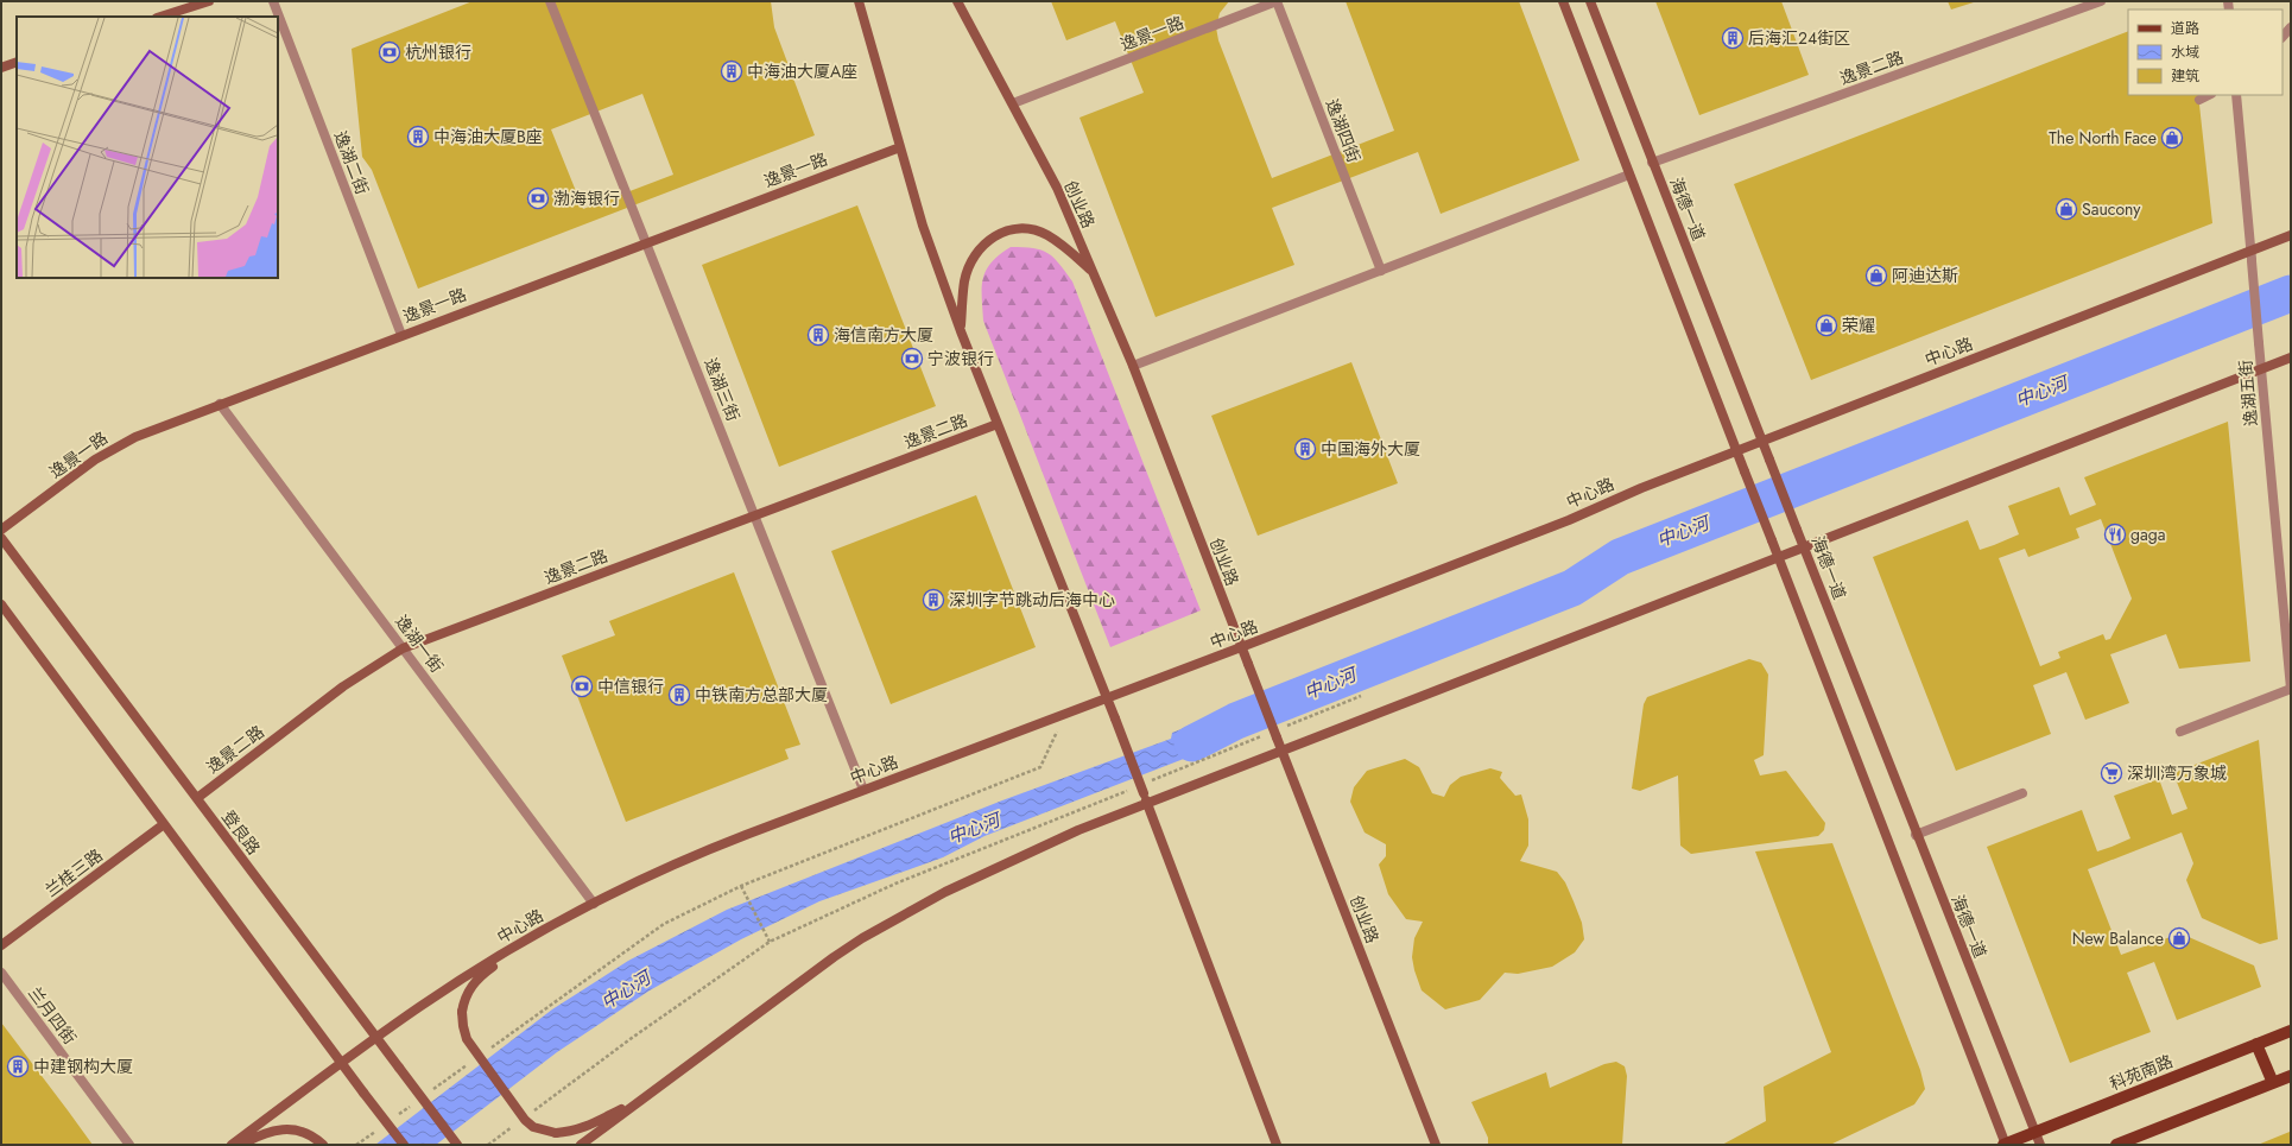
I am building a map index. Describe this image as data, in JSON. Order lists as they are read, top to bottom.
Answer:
{
  "streets": {
    "main road": [
      "逸景一路",
      "逸景二路",
      "创业路",
      "海德一道",
      "中心路",
      "登良路",
      "兰桂三路",
      "科苑南路"
    ],
    "street": [
      "逸湖四街",
      "逸湖二街",
      "逸湖三街",
      "逸湖五街",
      "逸湖一街",
      "兰月四街"
    ]
  },
  "crossings": [
    ["逸景一路", "逸湖四街"],
    ["逸景一路", "逸湖二街"],
    ["逸景一路", "创业路"],
    ["逸景一路", "逸湖三街"],
    ["逸景一路", "逸湖一街"],
    ["逸景二路", "海德一道"],
    ["逸景二路", "逸湖三街"],
    ["逸景二路", "逸湖一街"],
    ["逸景二路", "登良路"],
    ["创业路", "中心路"],
    ["海德一道", "中心路"],
    ["海德一道", "科苑南路"],
    ["中心路", "逸湖三街"],
    ["中心路", "逸湖五街"],
    ["中心路", "逸湖一街"],
    ["中心路", "登良路"]
  ],
  "water": ["中心河"],
  "places": {
    "building": [
      "后海汇24街区",
      "中海油大厦A座",
      "中海油大厦B座",
      "海信南方大厦",
      "中国海外大厦",
      "深圳字节跳动后海中心",
      "中铁南方总部大厦",
      "中建钢构大厦"
    ],
    "bank": [
      "杭州银行",
      "渤海银行",
      "宁波银行",
      "中信银行"
    ],
    "shop": [
      "The North Face",
      "Saucony",
      "阿迪达斯",
      "荣耀",
      "New Balance"
    ],
    "restaurant": ["gaga"],
    "supermarket": ["深圳湾万象城"]
  },
  "legend": ["道路", "水域", "建筑"]
}
